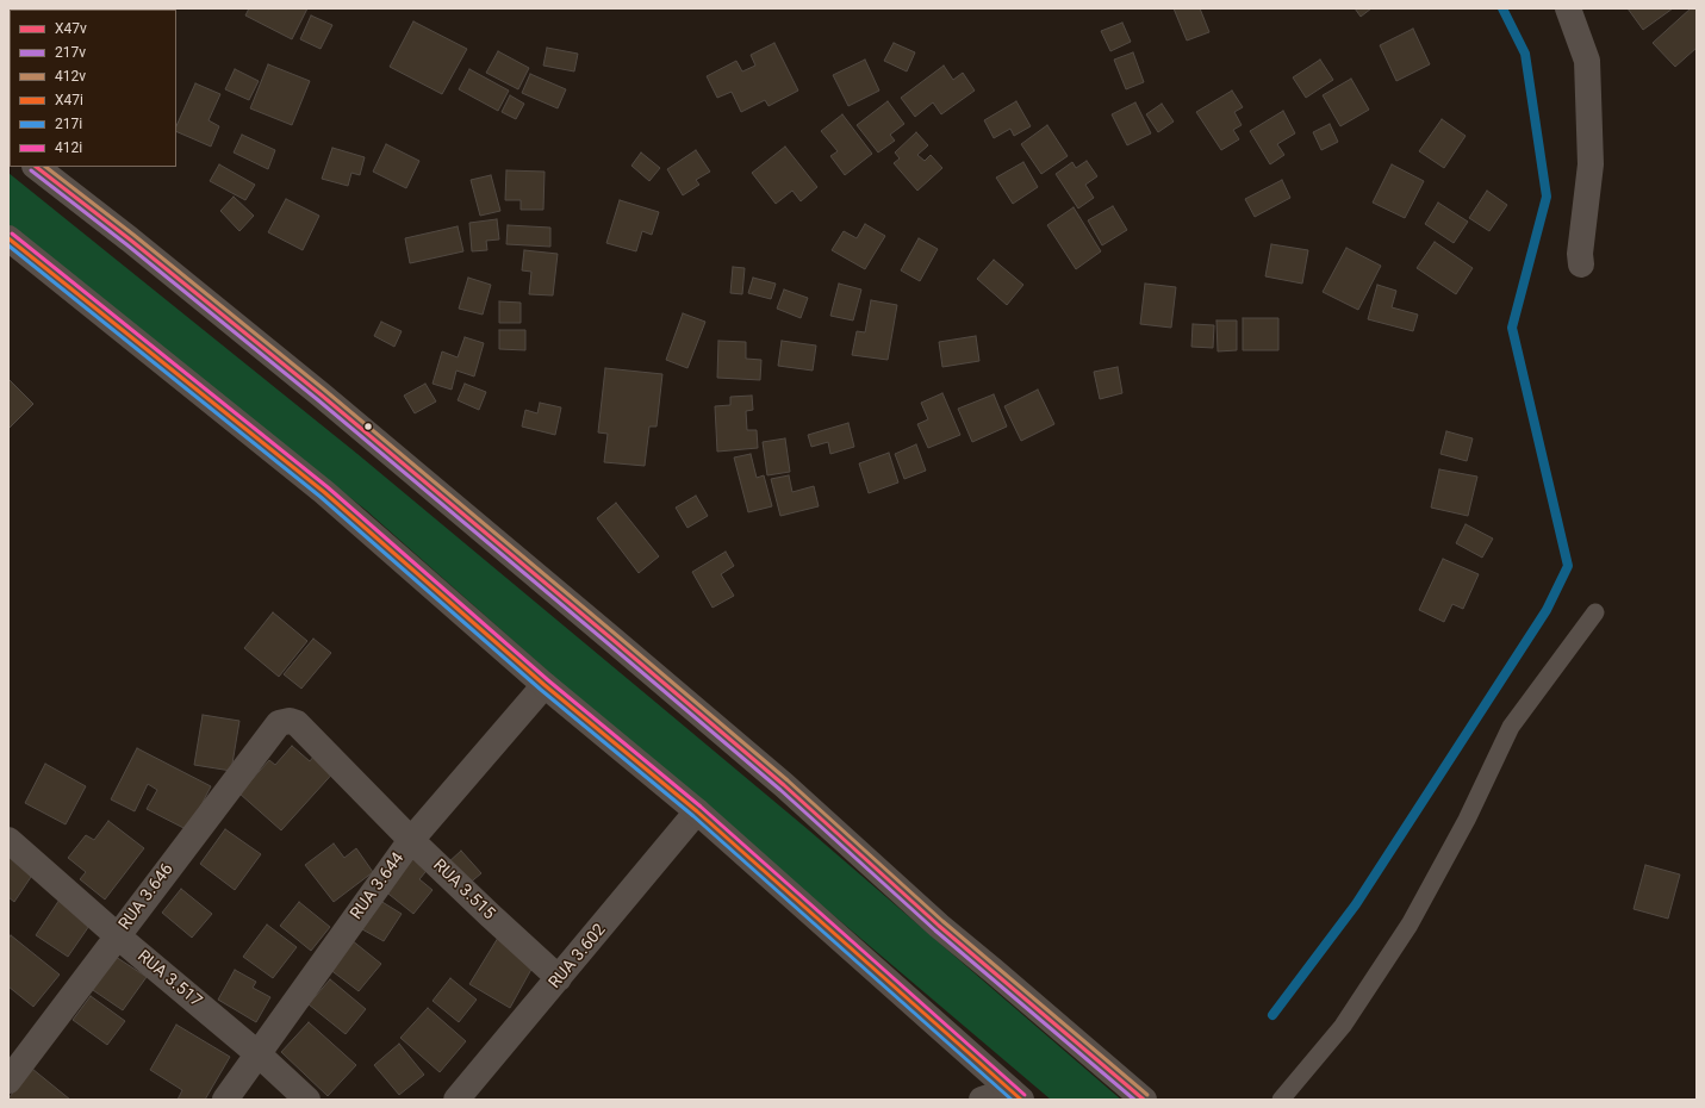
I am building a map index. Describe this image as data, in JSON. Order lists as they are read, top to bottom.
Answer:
{
  "streets": {
    "main road": [
      "RUA 3.644",
      "RUA 3.515",
      "RUA 3.646",
      "RUA 3.602",
      "RUA 3.517"
    ]
  },
  "crossings": [
    ["RUA 3.644", "RUA 3.515"],
    ["RUA 3.644", "RUA 3.517"],
    ["RUA 3.515", "RUA 3.646"],
    ["RUA 3.515", "RUA 3.602"],
    ["RUA 3.646", "RUA 3.517"]
  ],
  "lines": [
    "transit line X47v",
    "transit line 412v",
    "transit line 217v",
    "transit line 412i",
    "transit line X47i",
    "transit line 217i"
  ],
  "legend": [
    "X47v",
    "217v",
    "412v",
    "X47i",
    "217i",
    "412i"
  ]
}
